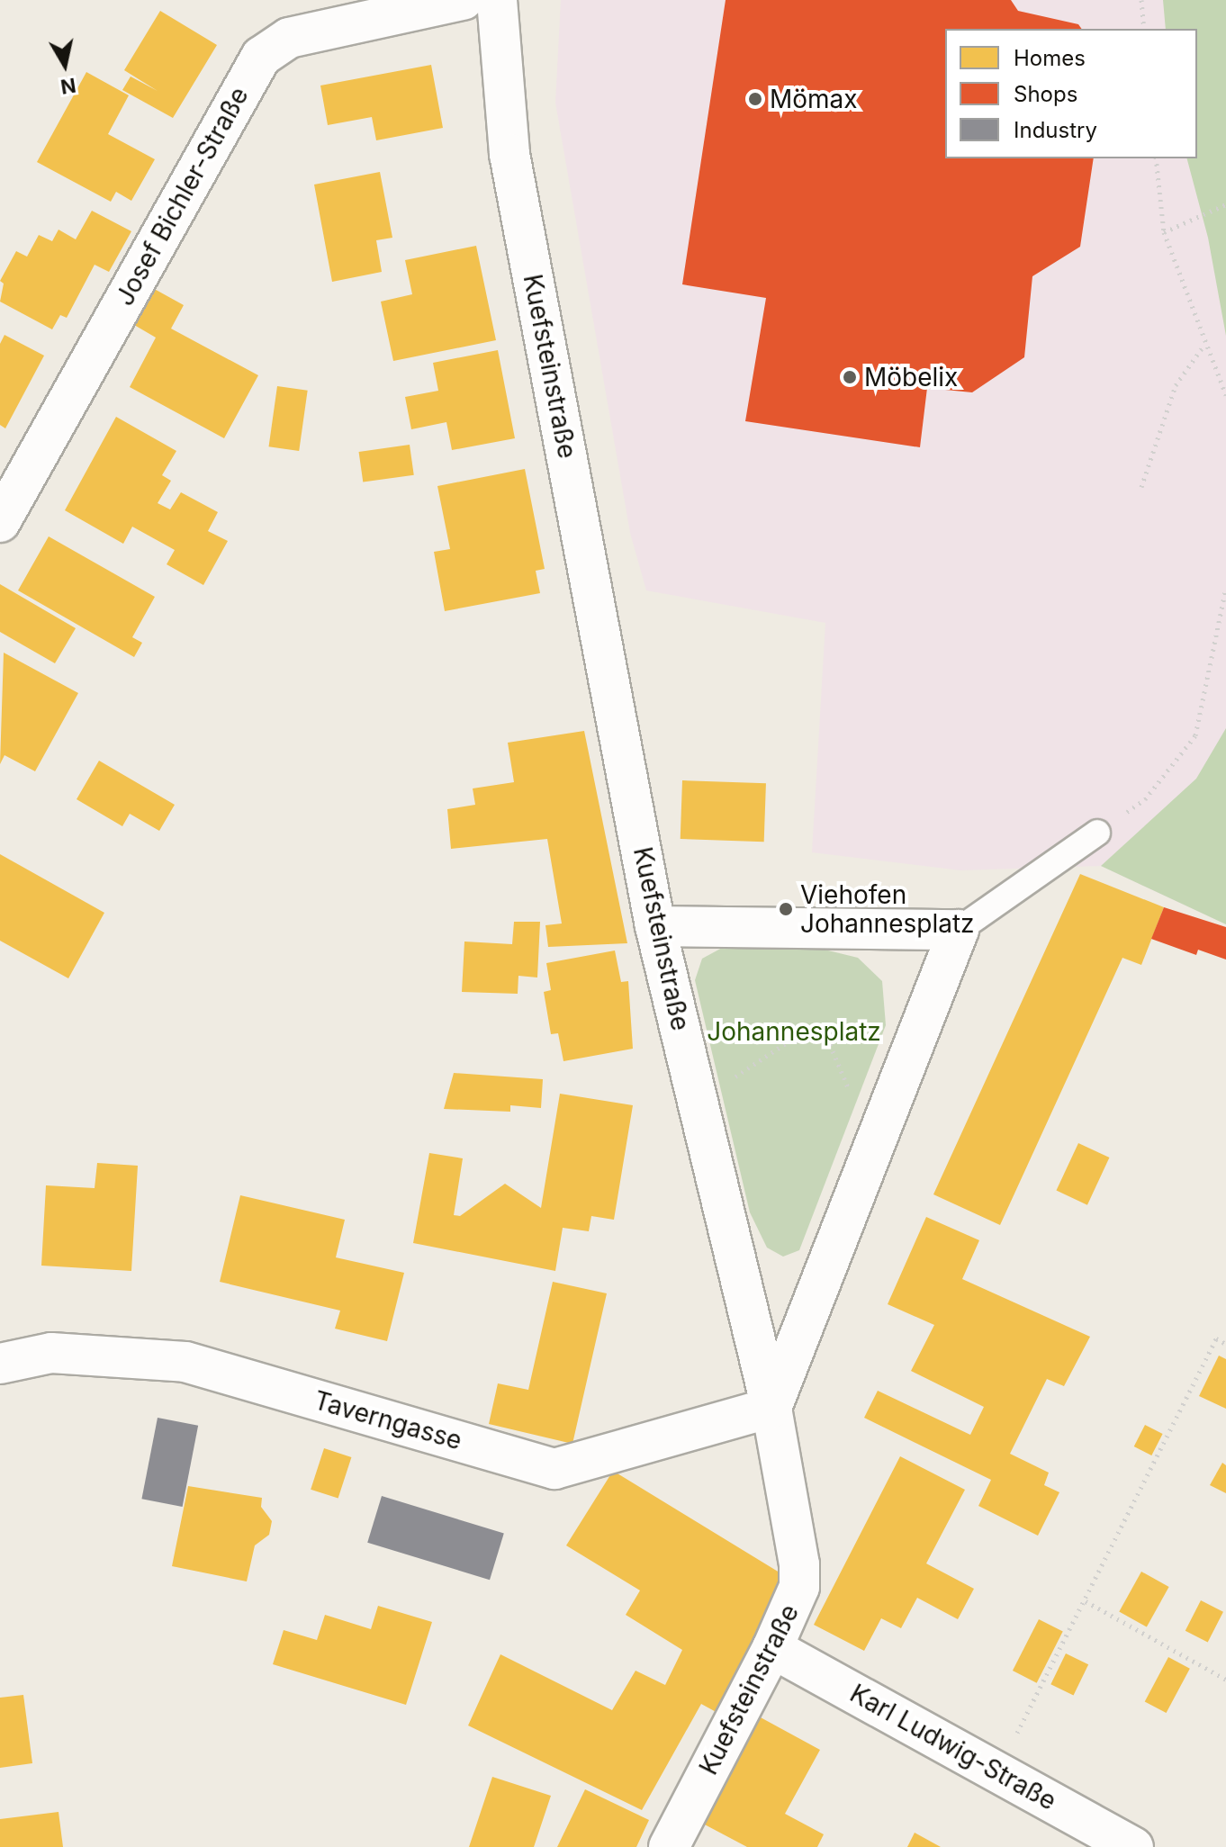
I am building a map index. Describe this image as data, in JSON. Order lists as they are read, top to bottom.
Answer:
{
  "streets": {
    "street": [
      "Josef Bichler-Straße",
      "Kuefsteinstraße",
      "Taverngasse",
      "Karl Ludwig-Straße"
    ]
  },
  "crossings": [
    ["Kuefsteinstraße", "Taverngasse"],
    ["Kuefsteinstraße", "Karl Ludwig-Straße"]
  ],
  "parks": ["Johannesplatz"],
  "places": ["Mömax", "Möbelix", "Viehofen Johannesplatz"],
  "legend": ["Homes", "Shops", "Industry"],
  "north": "bottom"
}
